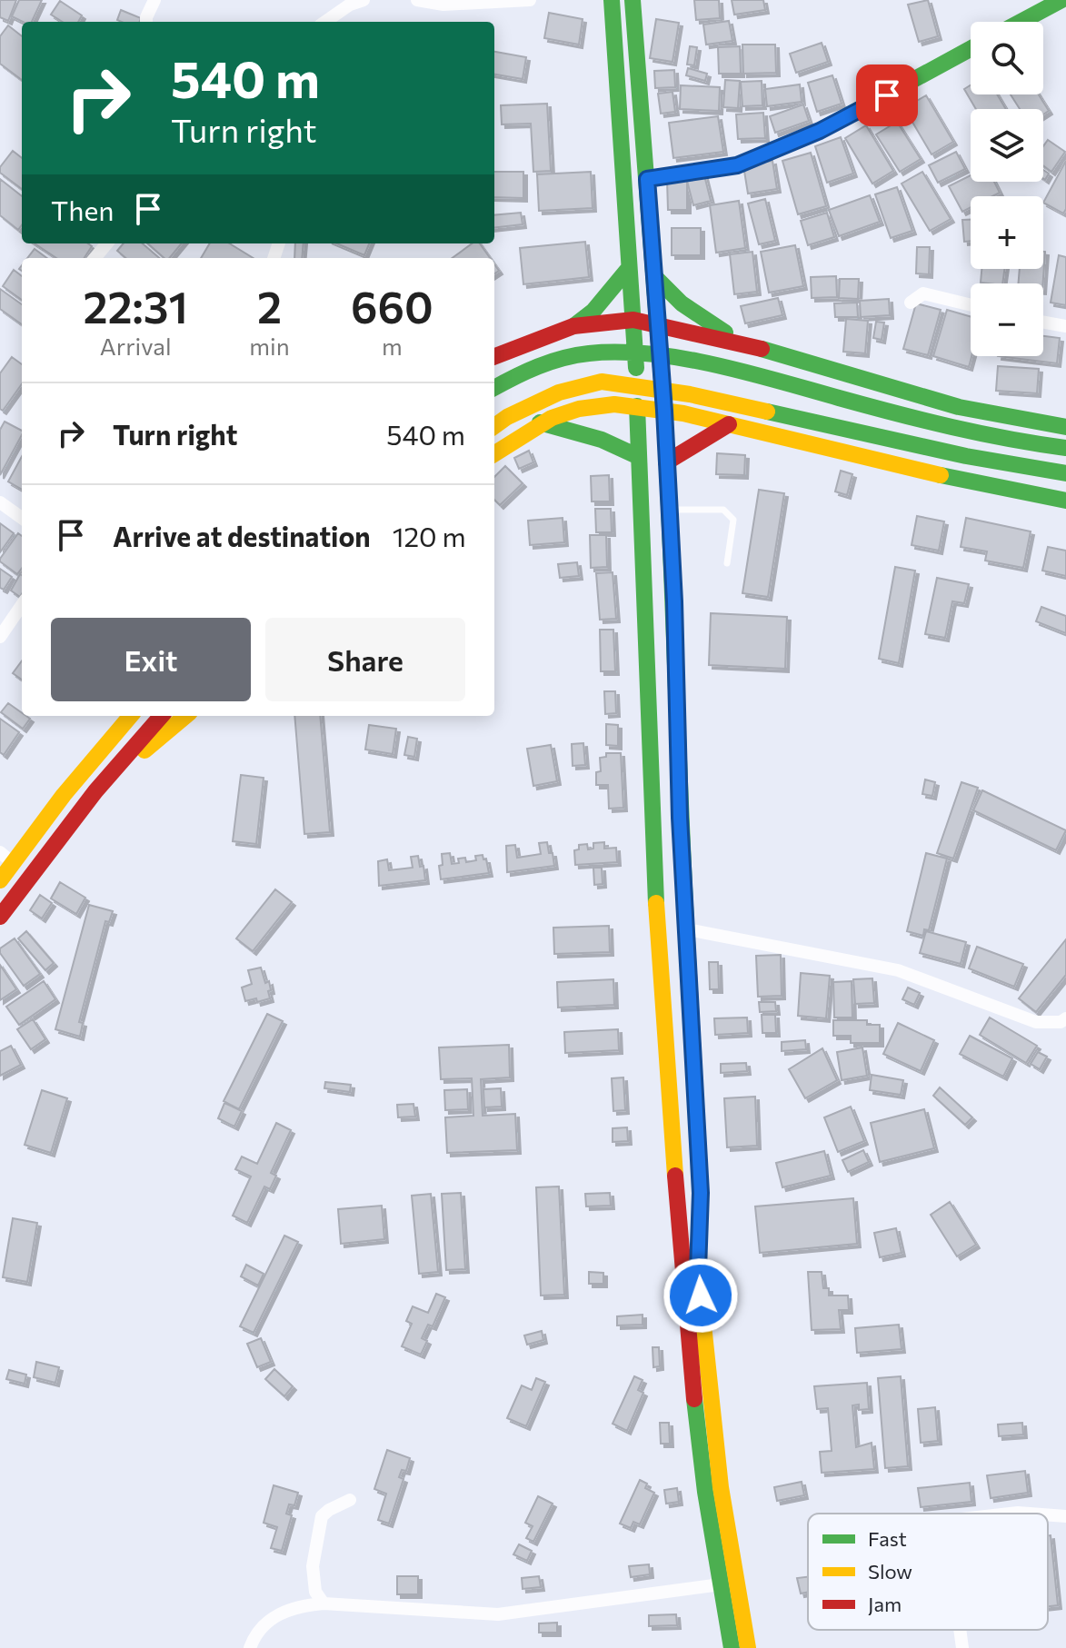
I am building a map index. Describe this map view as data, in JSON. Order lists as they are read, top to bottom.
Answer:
{
  "legend": ["Fast", "Slow", "Jam"],
  "page": {
    "map_buttons": ["+", "−"],
    "turn": ["540 m", "Turn right"],
    "then": "Then",
    "eta": [
      "22:31",
      "Arrival",
      "2",
      "min",
      "660",
      "m"
    ],
    "list": [
      {
        "name": "Turn right",
        "value": "540 m"
      },
      {
        "name": "Arrive at destination",
        "value": "120 m"
      }
    ],
    "buttons": ["Exit", "Share"]
  }
}
